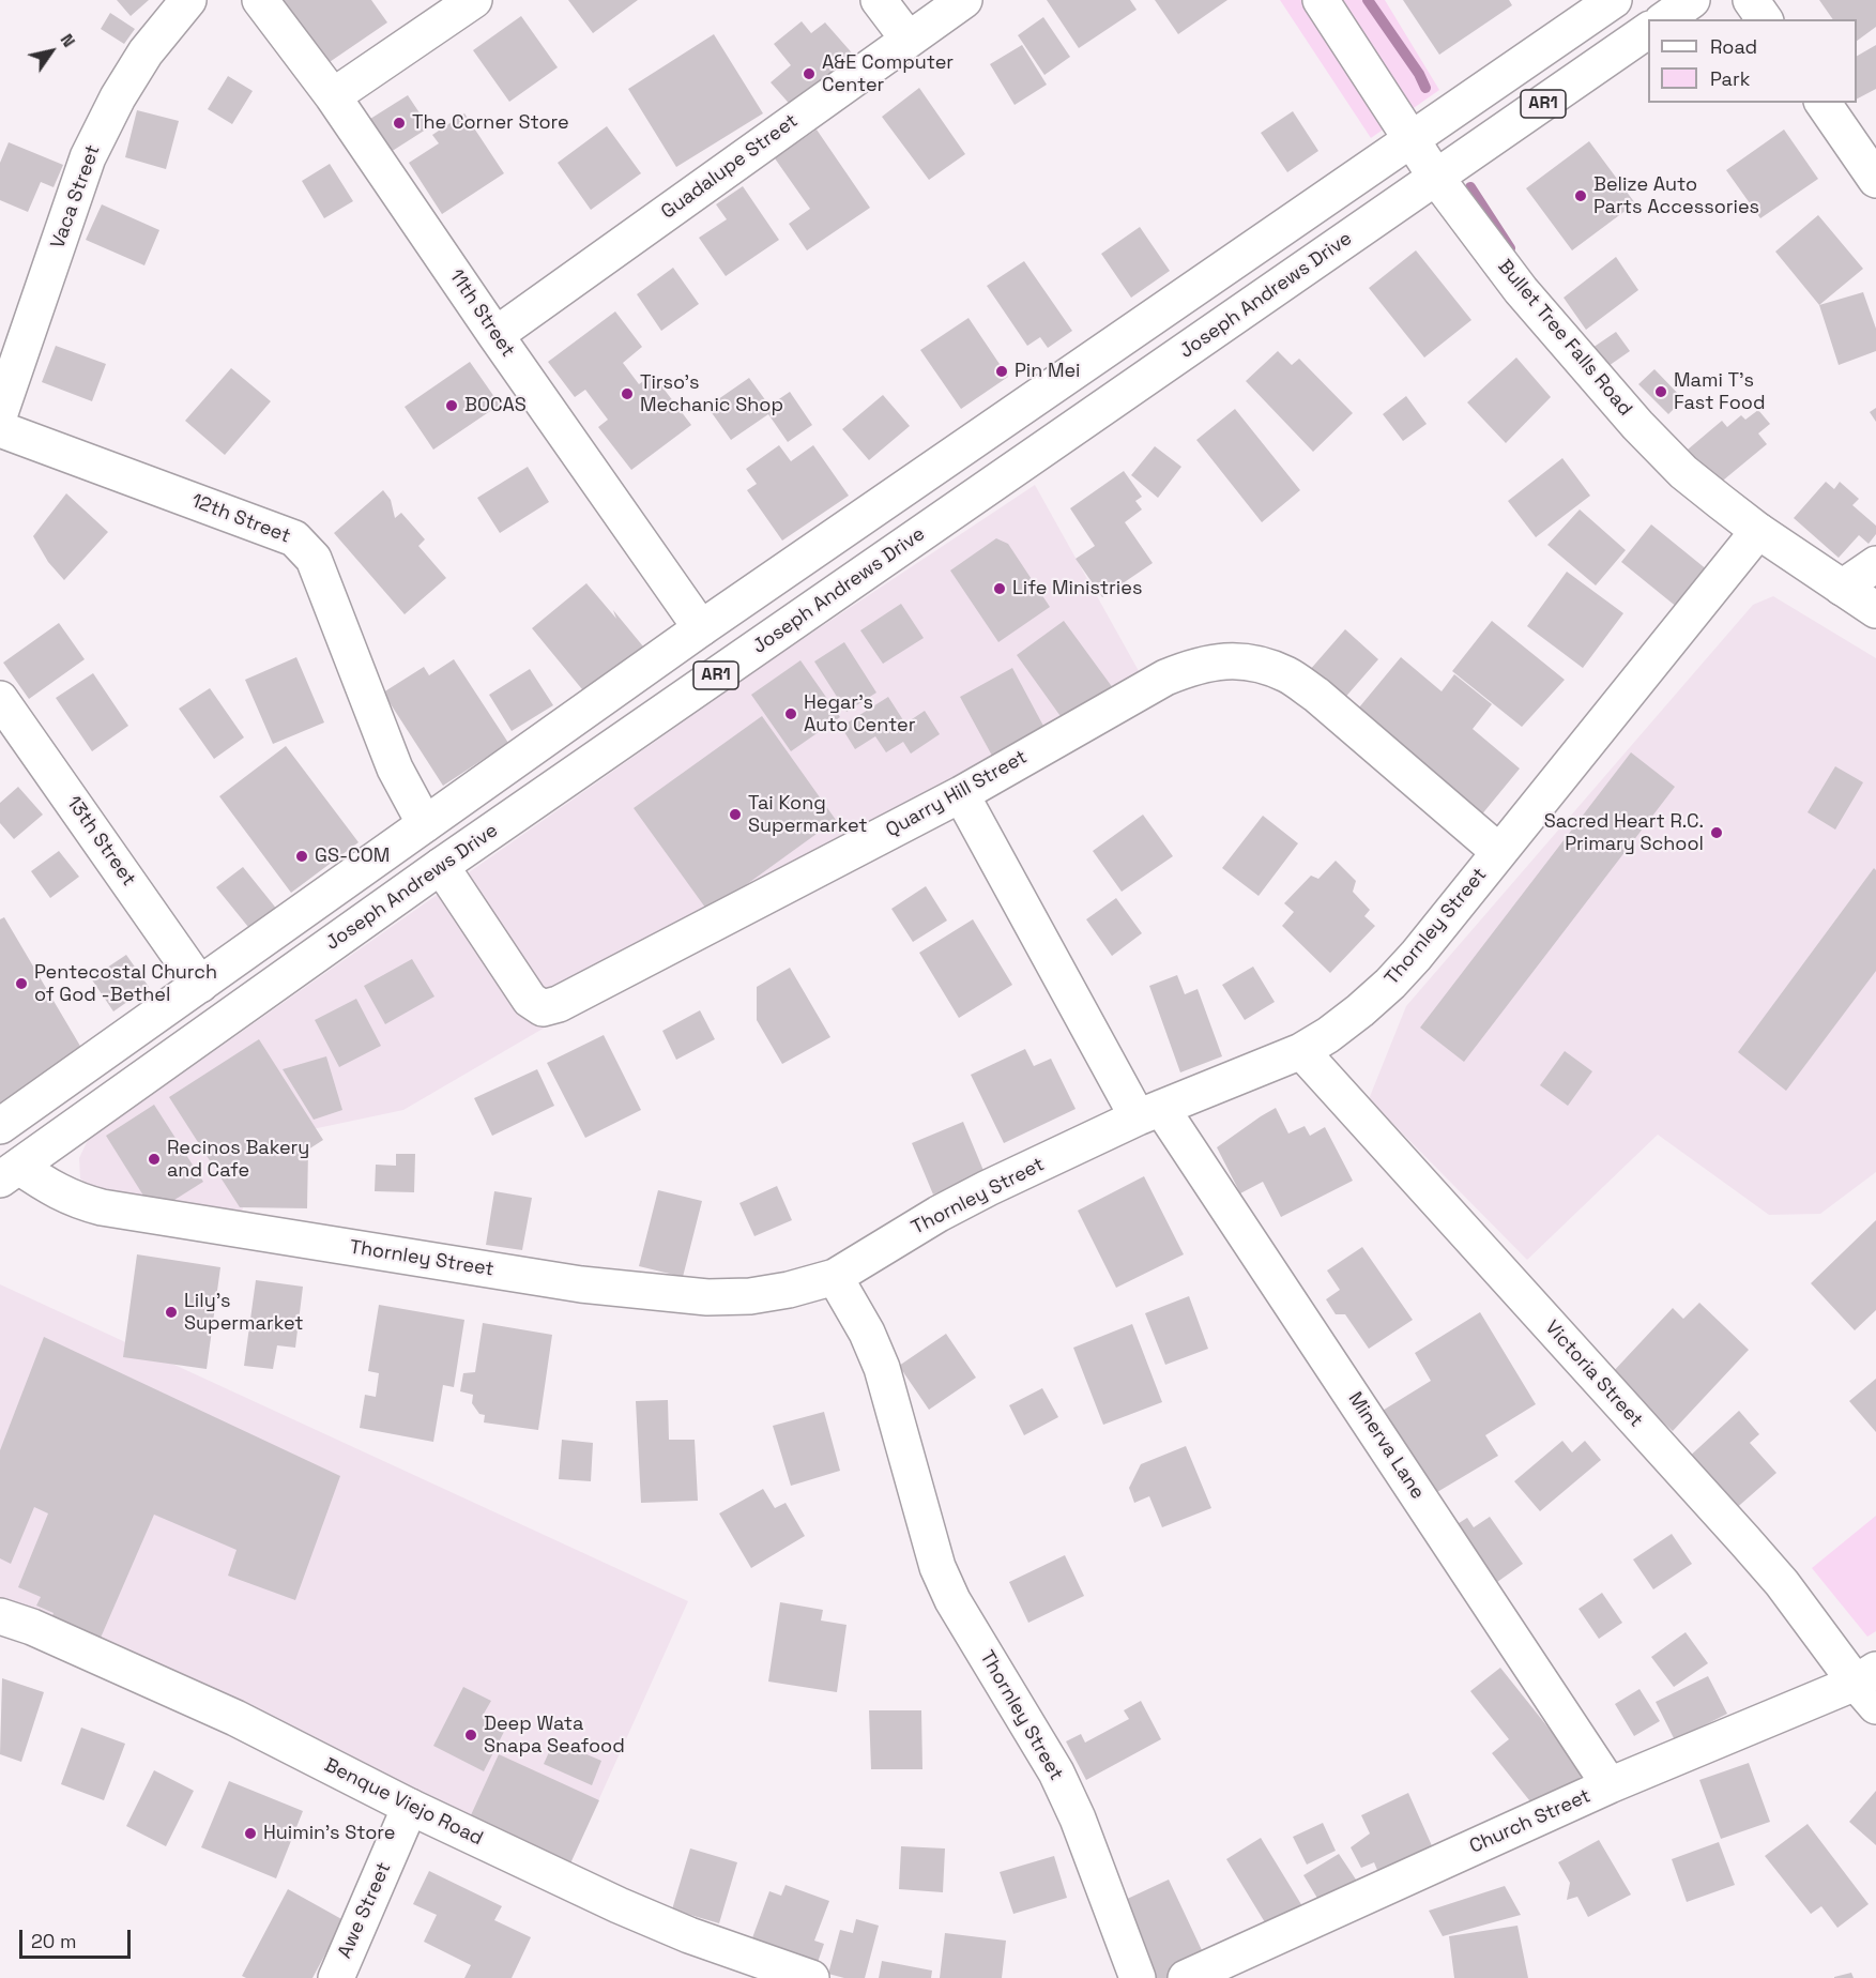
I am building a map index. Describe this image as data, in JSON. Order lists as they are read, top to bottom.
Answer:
{
  "streets": {
    "main road": [
      "AR1",
      "Guadalupe Street",
      "Vaca Street",
      "Joseph Andrews Drive",
      "11th Street",
      "Bullet Tree Falls Road",
      "12th Street",
      "Quarry Hill Street",
      "13th Street",
      "Thornley Street",
      "Victoria Street",
      "Minerva Lane",
      "Benque Viejo Road",
      "Church Street",
      "Awe Street"
    ]
  },
  "crossings": [
    ["AR1", "11th Street"],
    ["AR1", "Bullet Tree Falls Road"],
    ["AR1", "12th Street"],
    ["AR1", "13th Street"],
    ["Guadalupe Street", "11th Street"],
    ["Joseph Andrews Drive", "Bullet Tree Falls Road"],
    ["Joseph Andrews Drive", "Quarry Hill Street"],
    ["Joseph Andrews Drive", "Thornley Street"],
    ["Bullet Tree Falls Road", "Thornley Street"],
    ["Quarry Hill Street", "Thornley Street"],
    ["Quarry Hill Street", "Minerva Lane"],
    ["Thornley Street", "Victoria Street"],
    ["Thornley Street", "Minerva Lane"],
    ["Victoria Street", "Church Street"],
    ["Minerva Lane", "Church Street"],
    ["Benque Viejo Road", "Awe Street"]
  ],
  "places": [
    "A&E Computer Center",
    "The Corner Store",
    "Belize Auto Parts Accessories",
    "Pin Mei",
    "Mami T's Fast Food",
    "Tirso's Mechanic Shop",
    "BOCAS",
    "Life Ministries",
    "Hegar's Auto Center",
    "Tai Kong Supermarket",
    "Sacred Heart R.C. Primary School",
    "GS-COM",
    "Pentecostal Church of God -Bethel",
    "Recinos Bakery and Cafe",
    "Lily's Supermarket",
    "Deep Wata Snapa Seafood",
    "Huimin's Store"
  ],
  "legend": ["Road", "Park"],
  "scale_bar": "20 m",
  "north": "top right"
}
